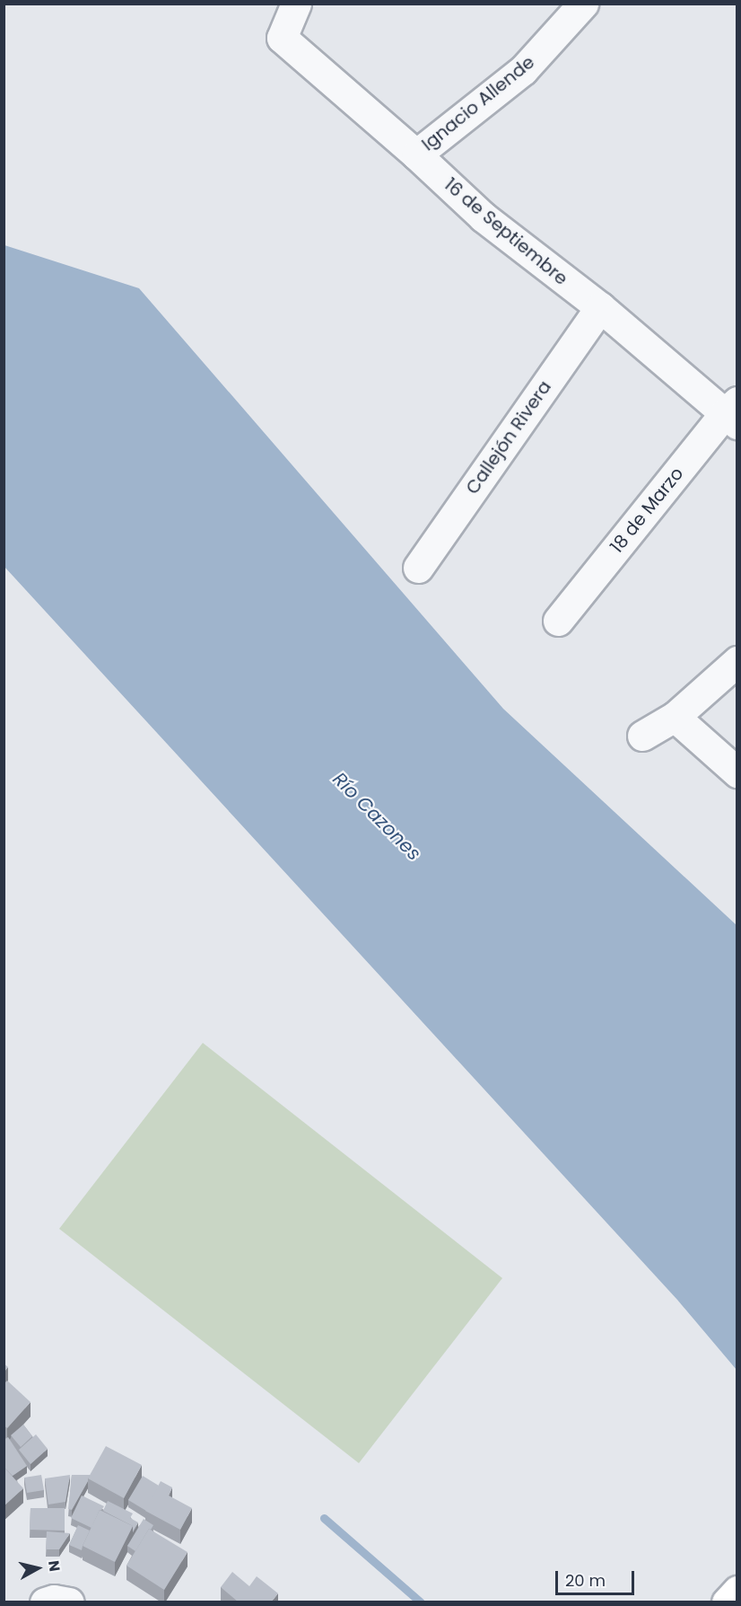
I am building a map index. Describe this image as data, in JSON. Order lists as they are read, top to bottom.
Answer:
{
  "streets": {
    "street": [
      "Ignacio Allende",
      "16 de Septiembre",
      "Callejón Rivera",
      "18 de Marzo"
    ]
  },
  "crossings": [
    ["Ignacio Allende", "16 de Septiembre"],
    ["16 de Septiembre", "Callejón Rivera"],
    ["16 de Septiembre", "18 de Marzo"]
  ],
  "water": ["Río Cazones"],
  "scale_bar": "20 m",
  "north": "right"
}
